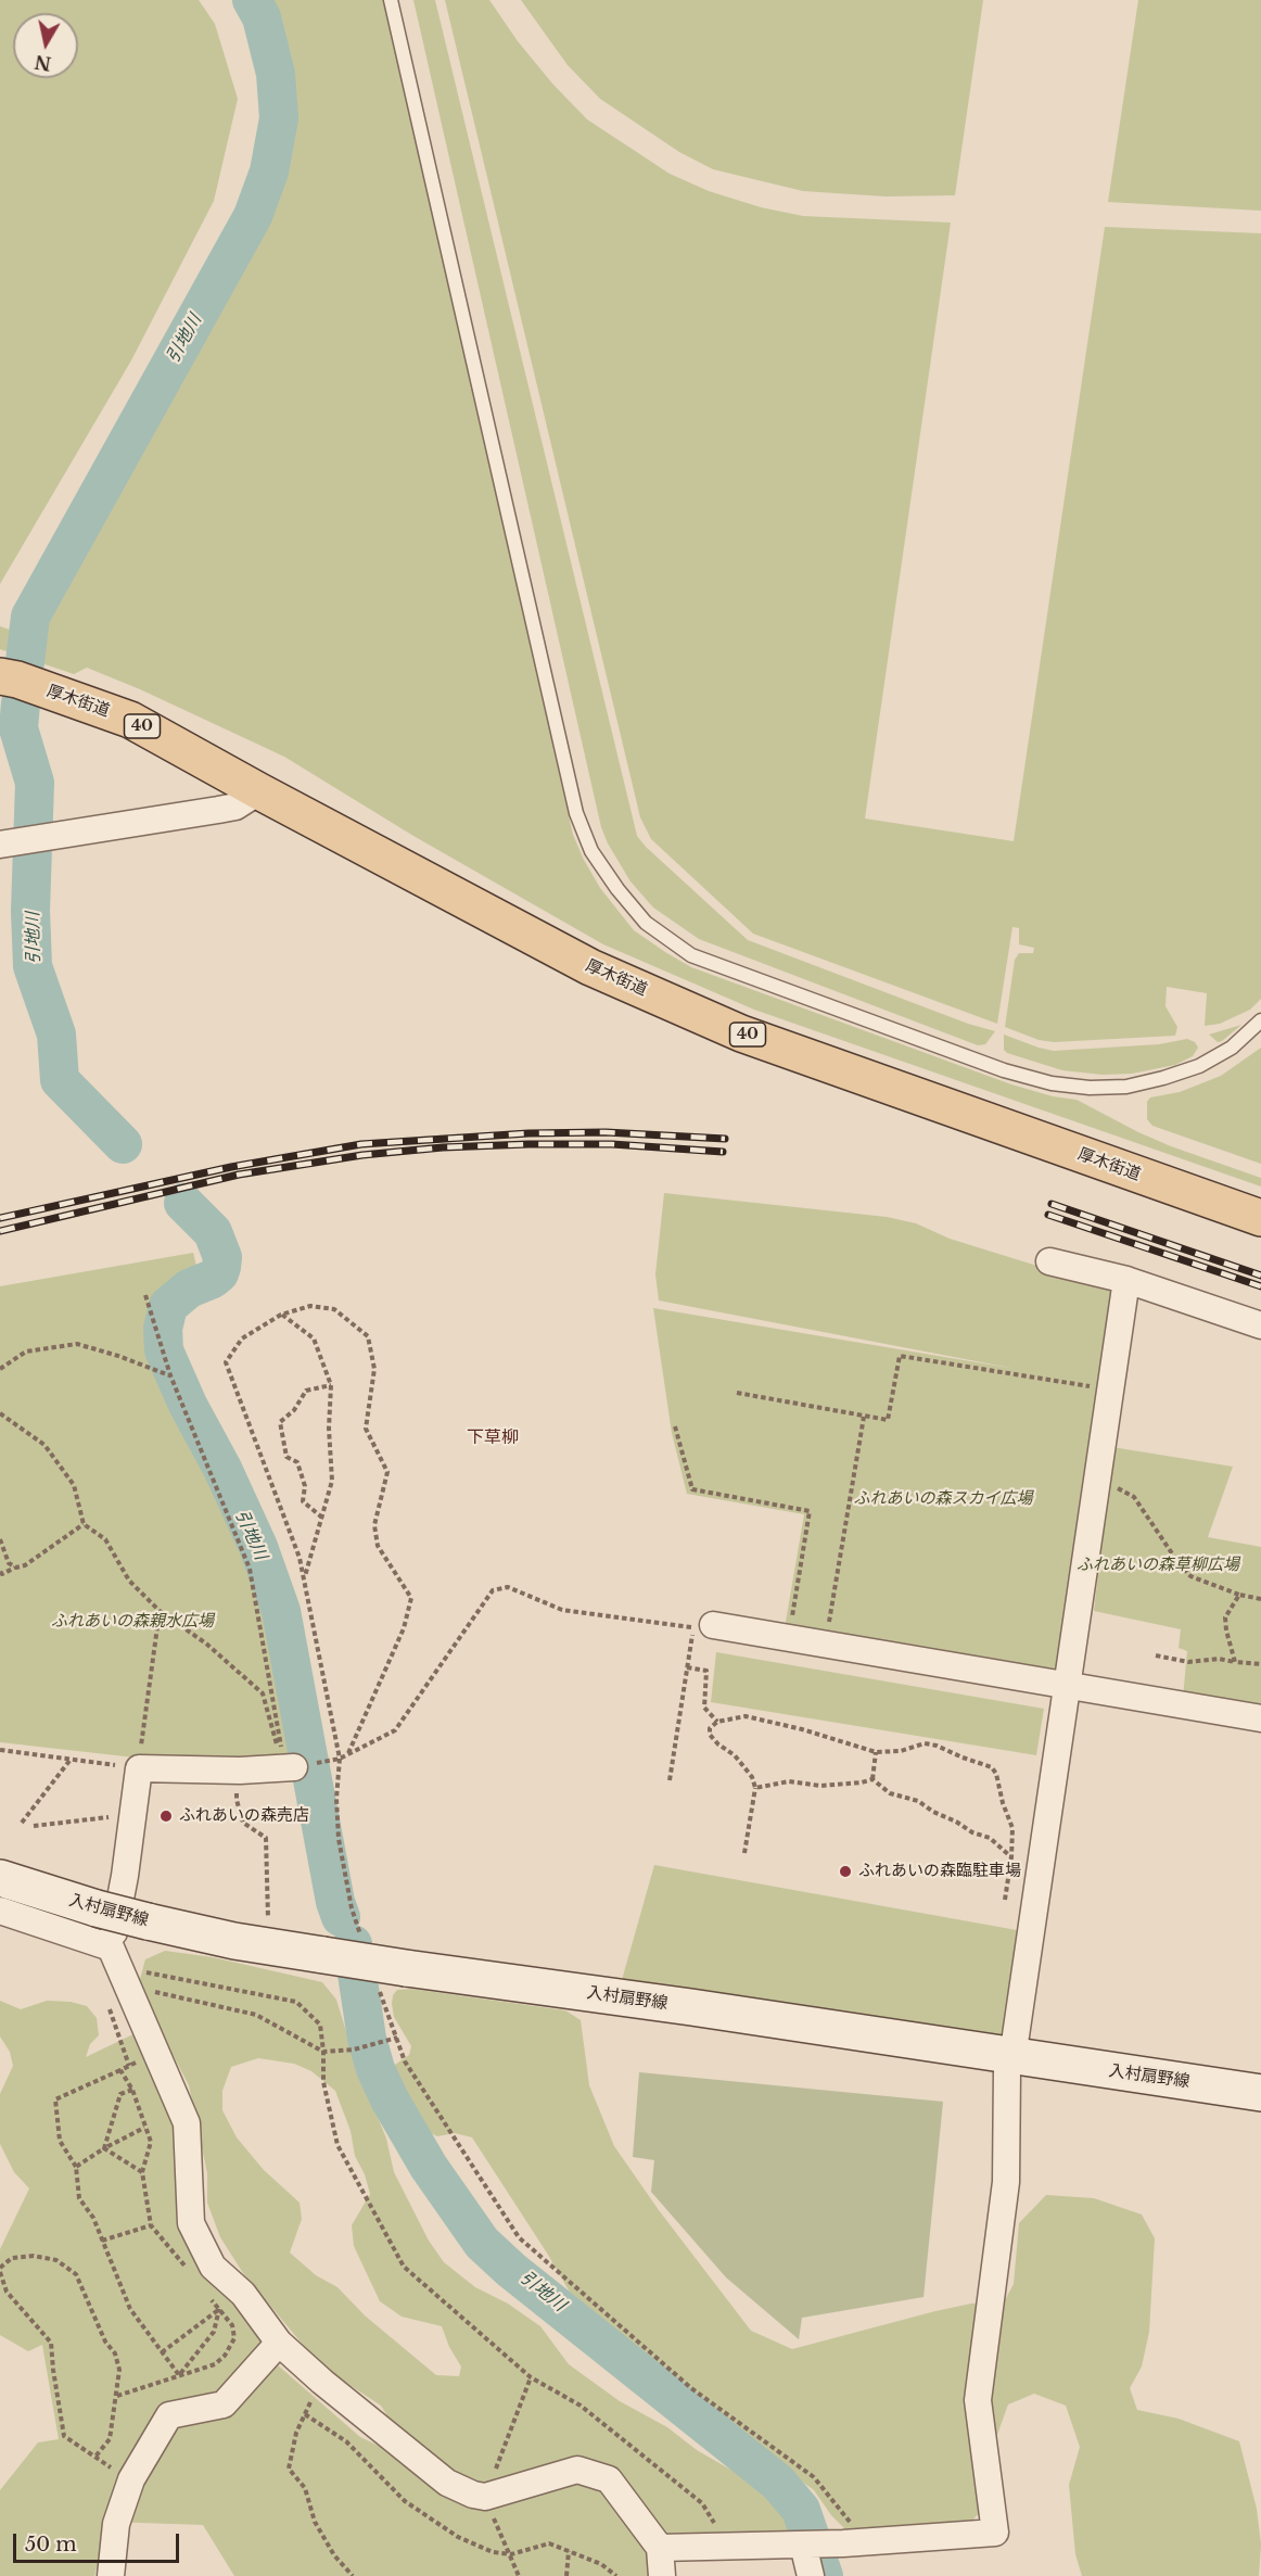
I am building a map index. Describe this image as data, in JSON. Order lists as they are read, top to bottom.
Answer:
{
  "streets": {
    "main road": ["厚木街道", "40"],
    "street": ["入村扇野線"]
  },
  "districts": ["下草柳"],
  "water": ["引地川"],
  "parks": ["ふれあいの森スカイ広場", "ふれあいの森草柳広場", "ふれあいの森親水広場"],
  "places": ["ふれあいの森売店", "ふれあいの森臨駐車場"],
  "scale_bar": "50 m",
  "north": "bottom"
}
